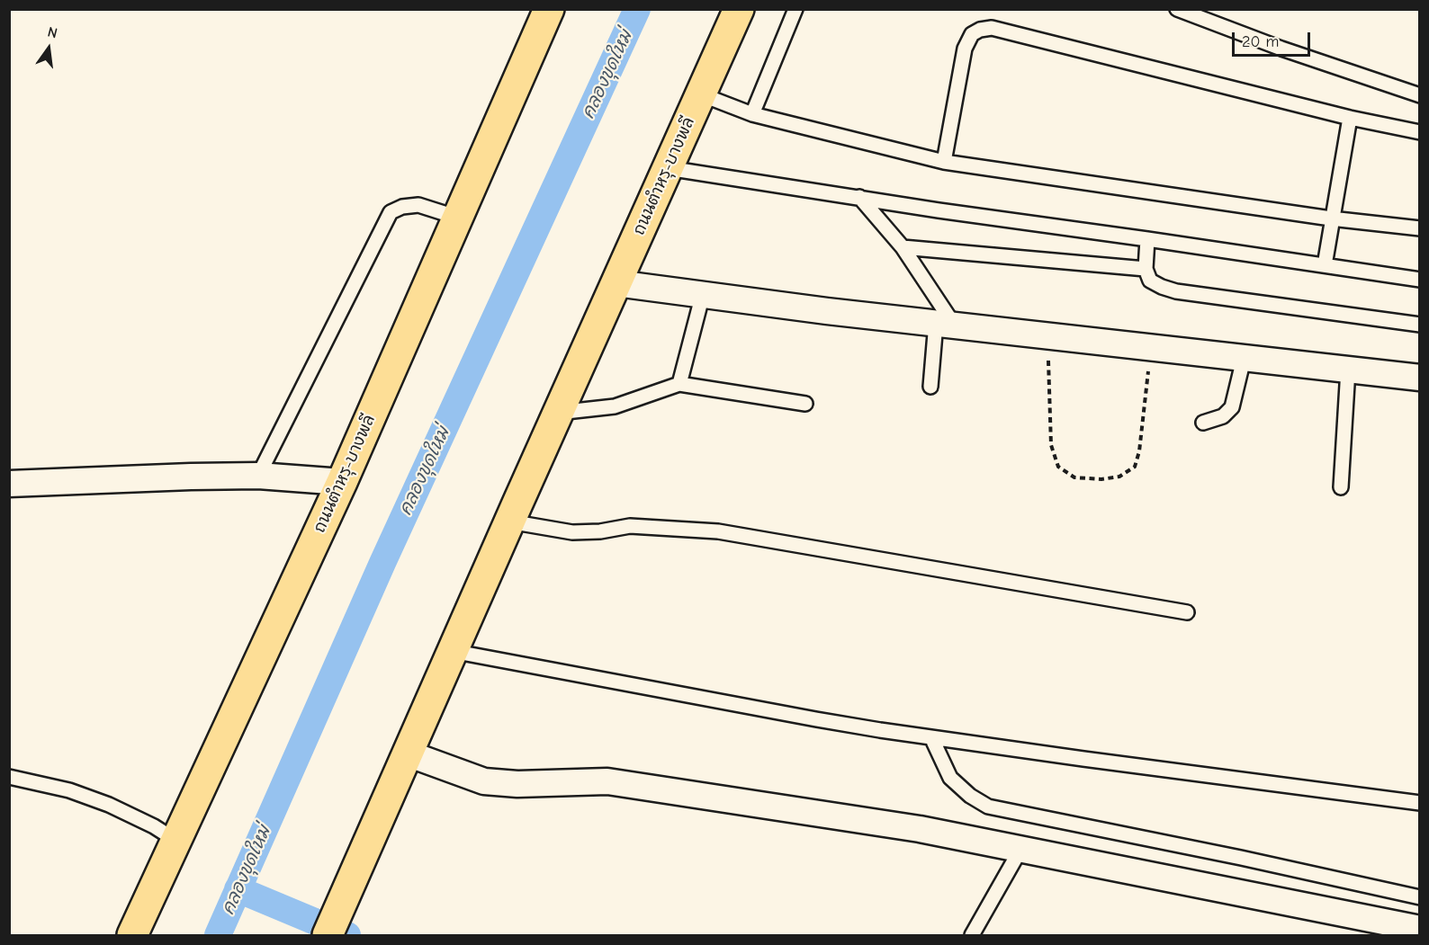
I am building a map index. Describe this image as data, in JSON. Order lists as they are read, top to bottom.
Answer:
{
  "streets": {
    "main road": ["ถนนตำหรุ-บางพลี"]
  },
  "water": ["คลองขุดใหม่"],
  "scale_bar": "20 m",
  "north": "top"
}
